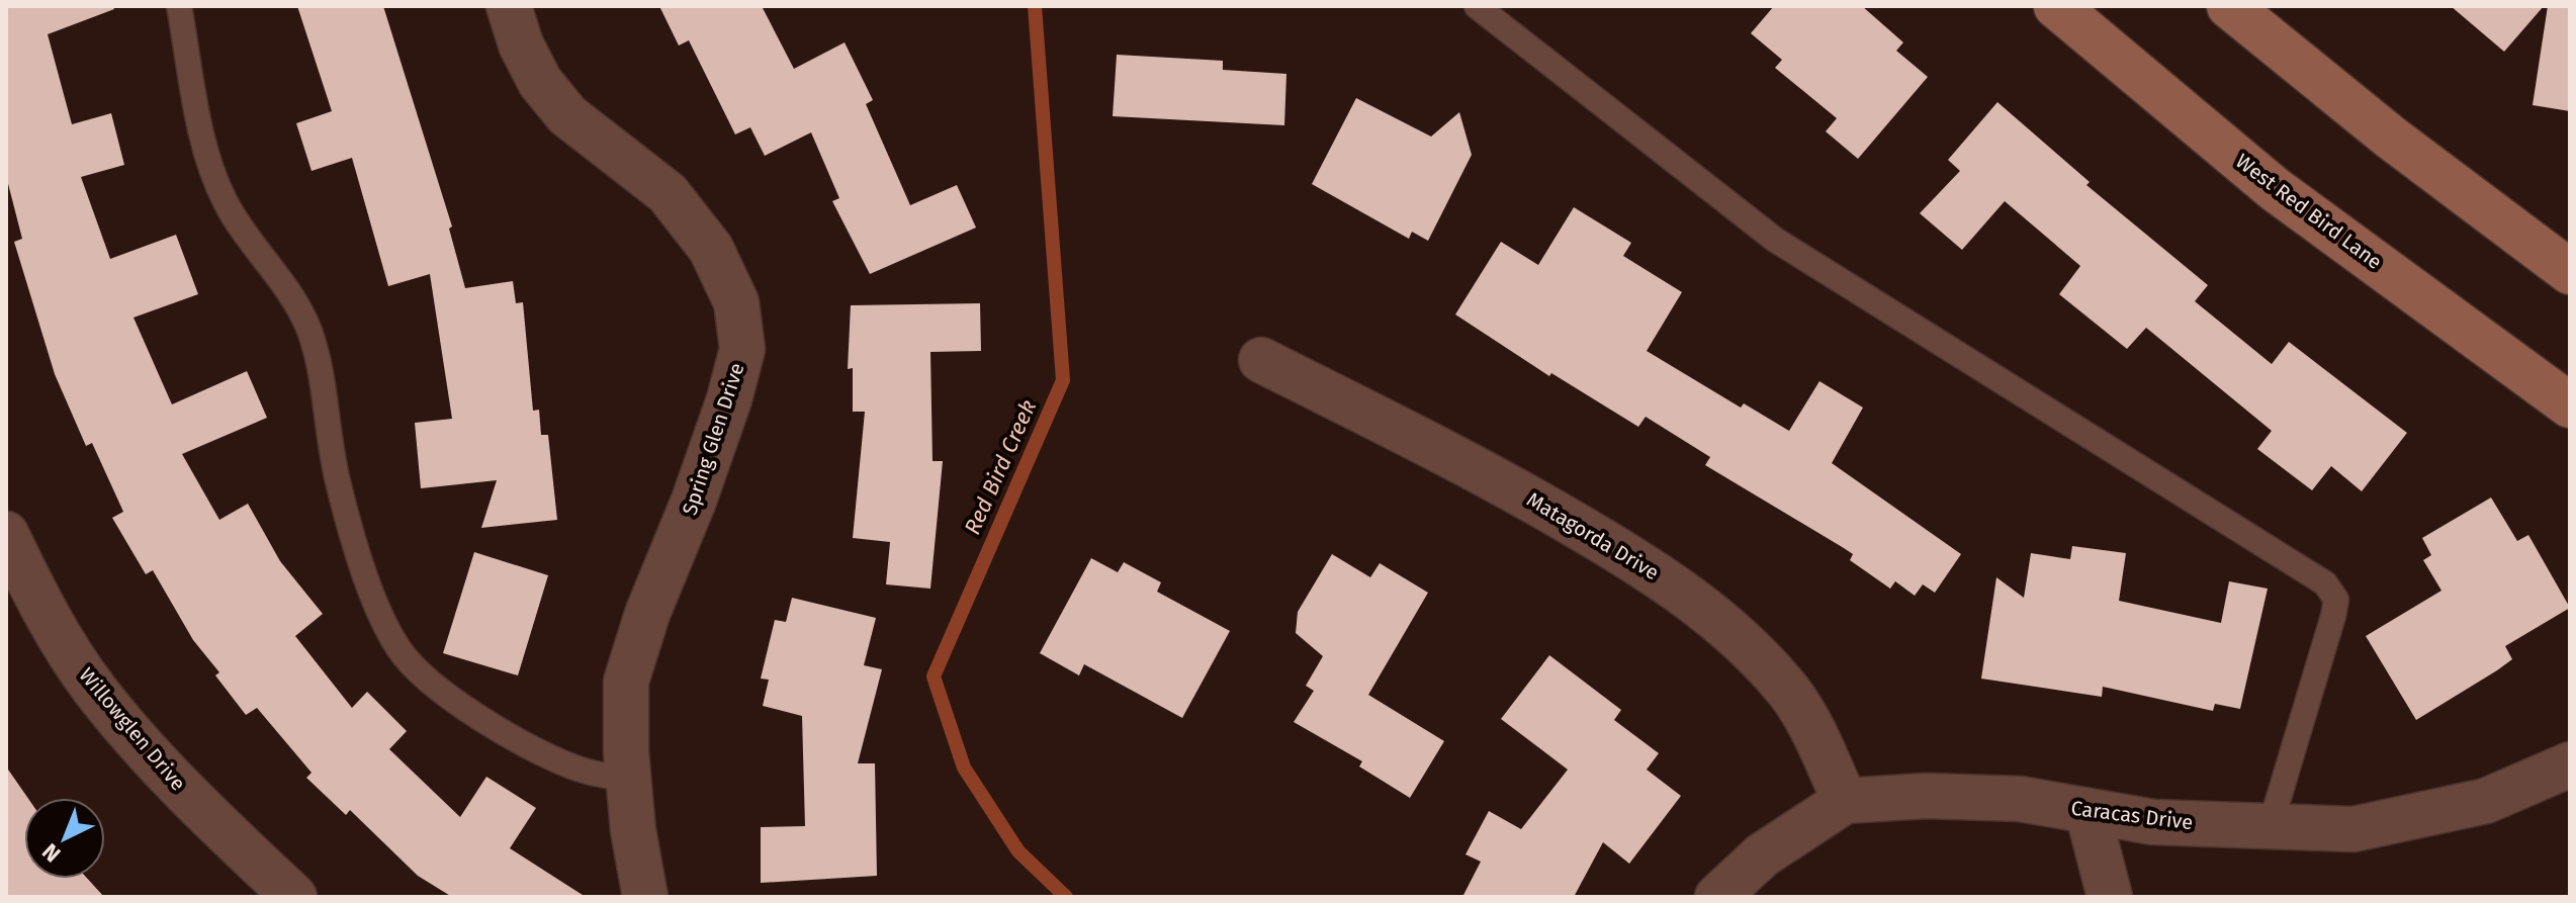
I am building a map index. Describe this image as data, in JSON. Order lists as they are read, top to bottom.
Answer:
{
  "streets": {
    "main road": ["West Red Bird Lane"],
    "street": [
      "Spring Glen Drive",
      "Matagorda Drive",
      "Willowglen Drive",
      "Caracas Drive"
    ]
  },
  "crossings": [
    ["Matagorda Drive", "Caracas Drive"]
  ],
  "water": ["Red Bird Creek"],
  "north": "bottom left"
}
